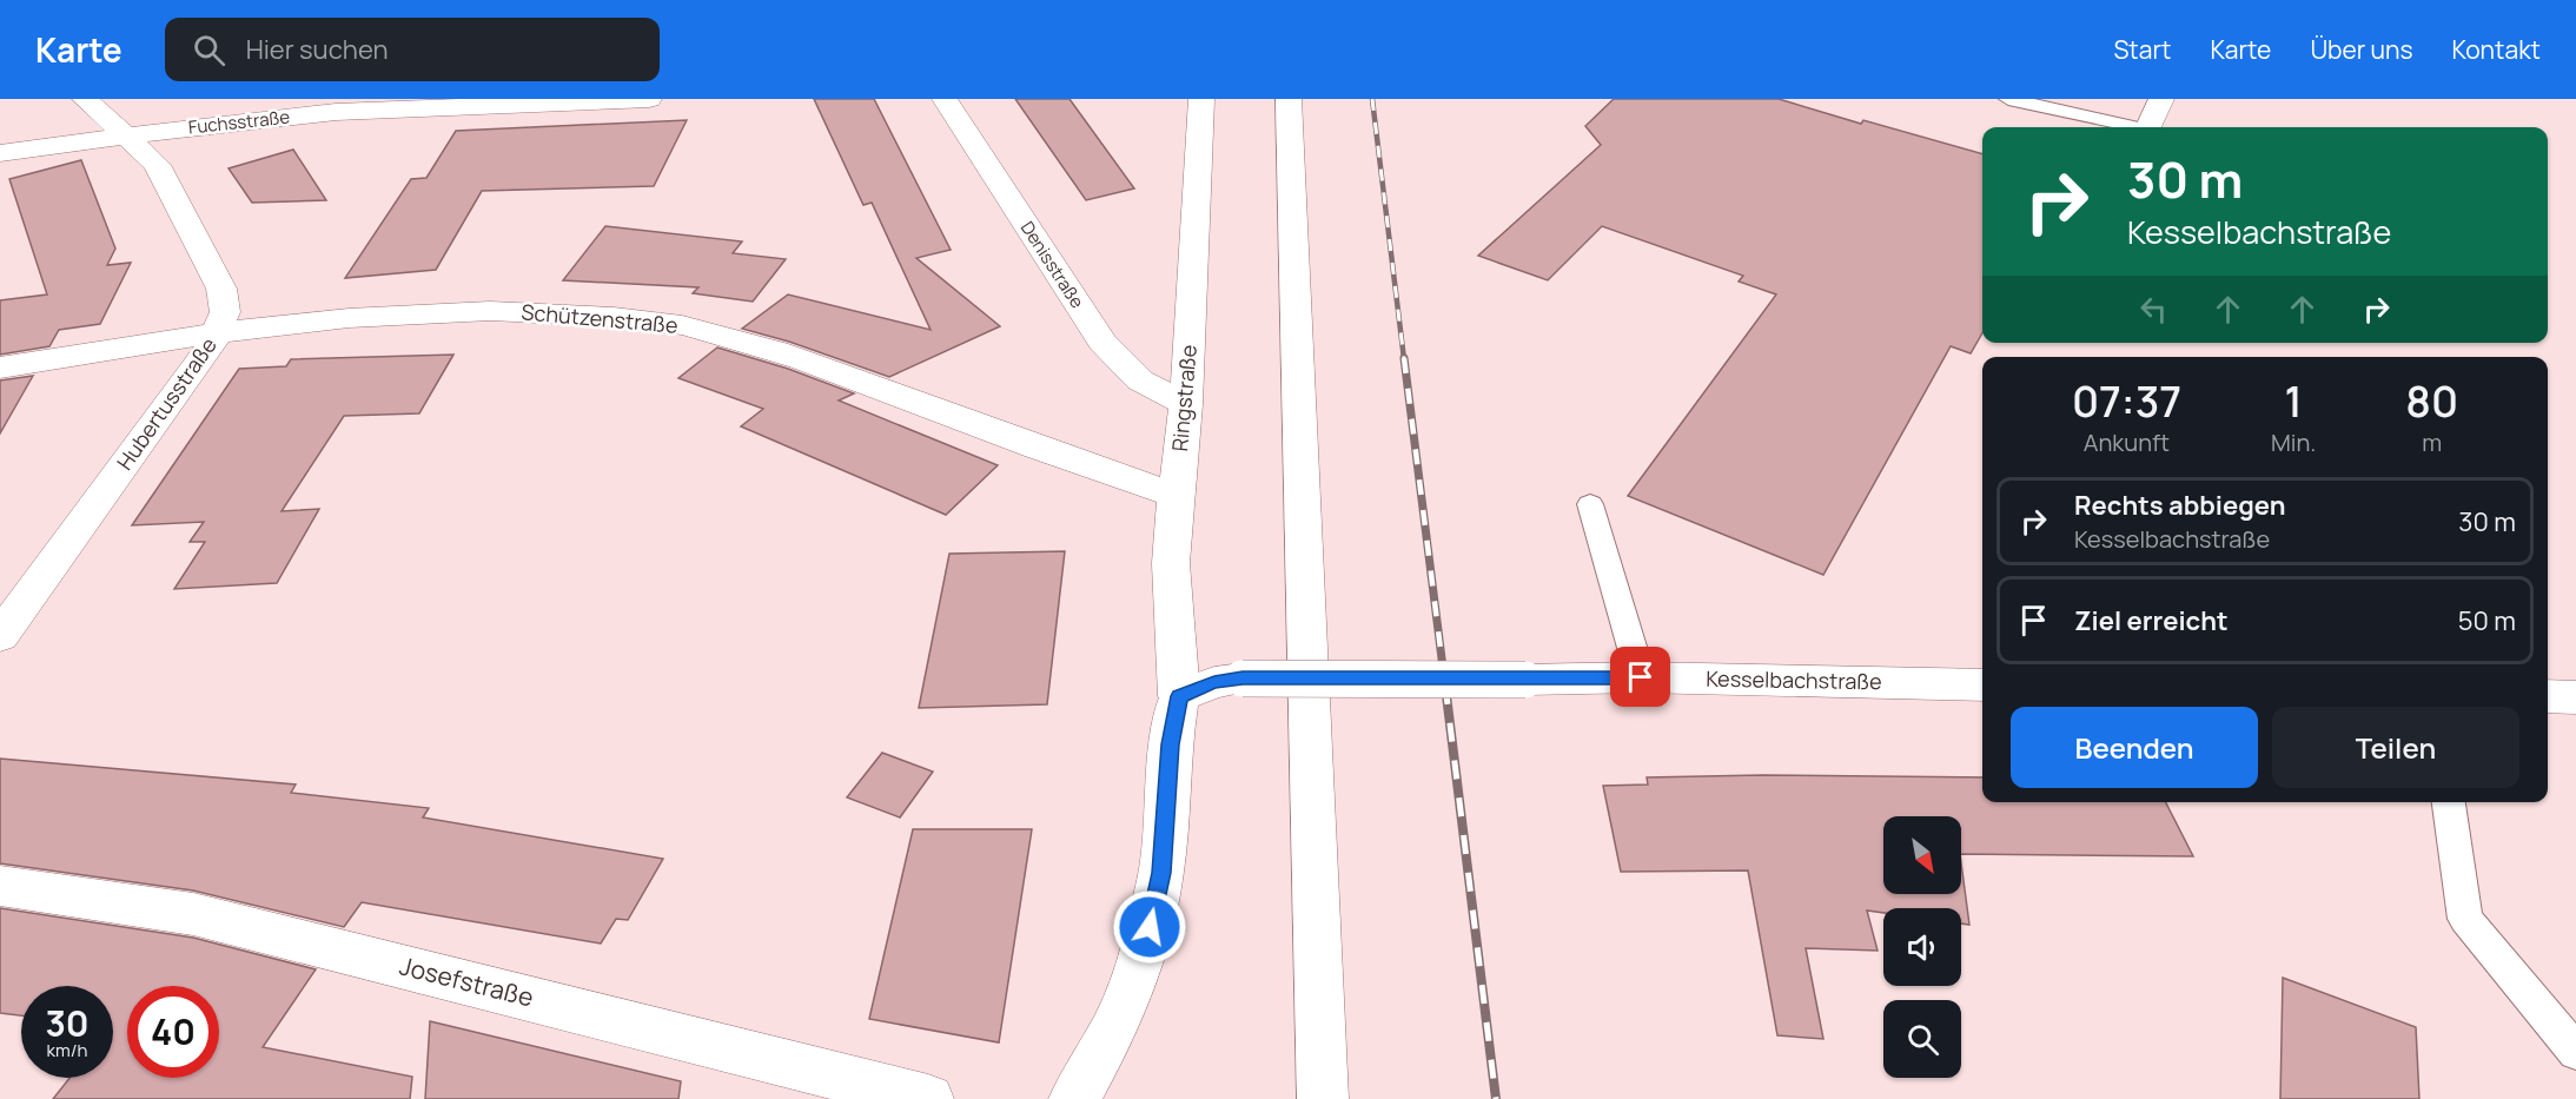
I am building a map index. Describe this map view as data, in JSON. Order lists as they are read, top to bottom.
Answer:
{
  "streets": {
    "street": [
      "Fuchsstraße",
      "Denisstraße",
      "Schützenstraße",
      "Ringstraße",
      "Hubertusstraße",
      "Kesselbachstraße",
      "Josefstraße"
    ]
  },
  "crossings": [
    ["Fuchsstraße", "Hubertusstraße"],
    ["Denisstraße", "Ringstraße"],
    ["Schützenstraße", "Ringstraße"],
    ["Schützenstraße", "Hubertusstraße"],
    ["Ringstraße", "Kesselbachstraße"]
  ],
  "north": "bottom right",
  "page": {
    "header": "Karte",
    "search": "Hier suchen",
    "nav": [
      "Start",
      "Karte",
      "Über uns",
      "Kontakt"
    ],
    "turn": ["30 m", "Kesselbachstraße"],
    "eta": [
      "07:37",
      "Ankunft",
      "1",
      "Min.",
      "80",
      "m"
    ],
    "list": [
      {
        "name": "Rechts abbiegen",
        "note": "Kesselbachstraße",
        "value": "30 m"
      },
      {
        "name": "Ziel erreicht",
        "value": "50 m"
      }
    ],
    "buttons": ["Beenden", "Teilen"],
    "speed": "30 km/h",
    "limit": "40"
  }
}
